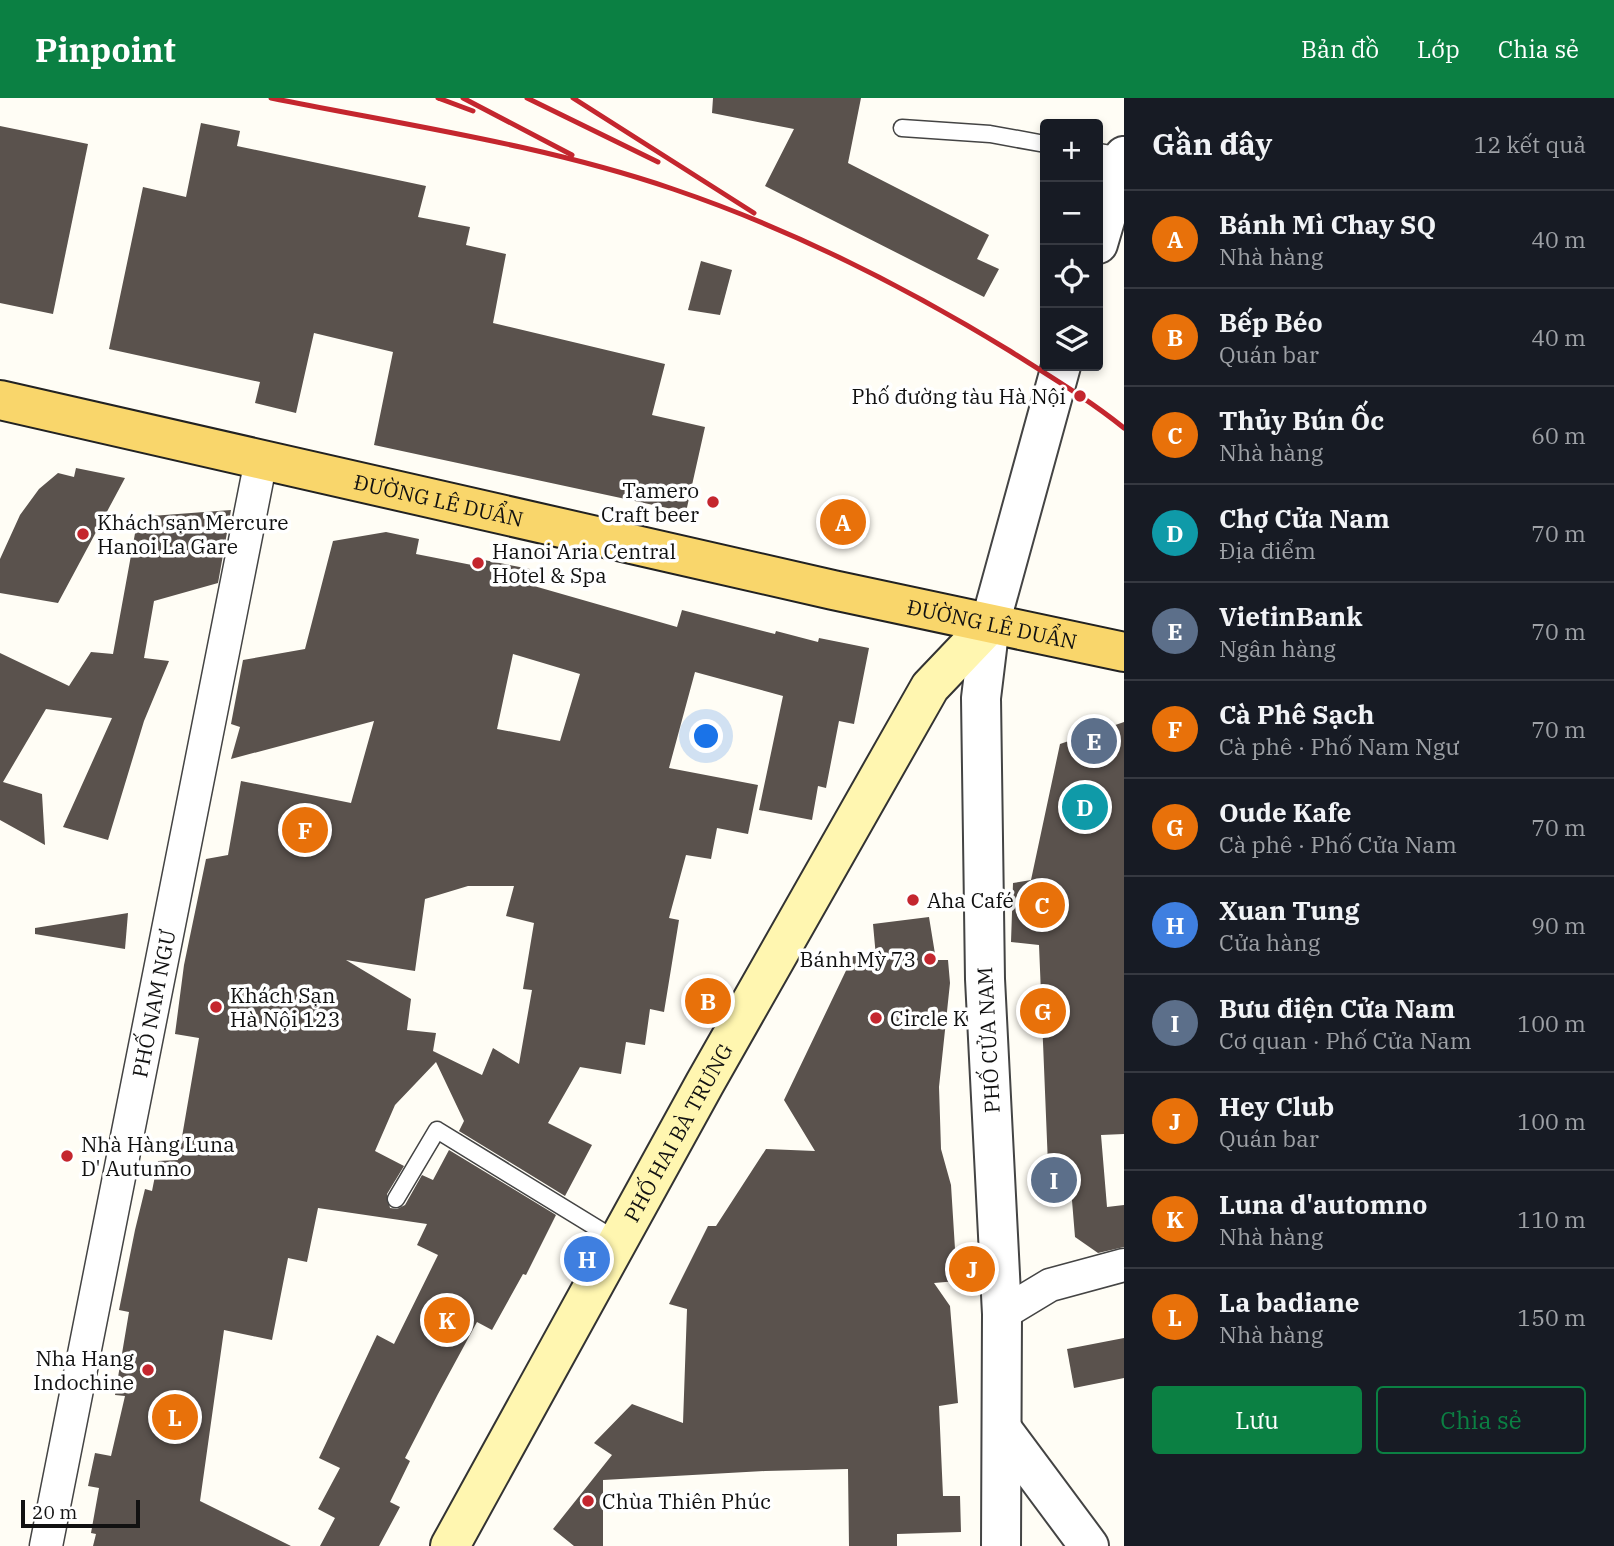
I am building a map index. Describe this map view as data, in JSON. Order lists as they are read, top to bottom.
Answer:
{
  "streets": {
    "main road": ["ĐƯỜNG LÊ DUẨN", "PHỐ HAI BÀ TRƯNG"],
    "street": ["PHỐ NAM NGƯ", "PHỐ CỬA NAM"]
  },
  "crossings": [
    ["ĐƯỜNG LÊ DUẨN", "PHỐ NAM NGƯ"],
    ["ĐƯỜNG LÊ DUẨN", "PHỐ CỬA NAM"],
    ["ĐƯỜNG LÊ DUẨN", "PHỐ HAI BÀ TRƯNG"],
    ["PHỐ CỬA NAM", "PHỐ HAI BÀ TRƯNG"]
  ],
  "places": [
    "Phố đường tàu Hà Nội",
    "Tamero Craft beer",
    "Khách sạn Mercure Hanoi La Gare",
    "Hanoi Aria Central Hotel & Spa",
    "Aha Café",
    "Bánh Mỳ 73",
    "Khách Sạn Hà Nội 123",
    "Circle K",
    "Nhà Hàng Luna D' Autunno",
    "Nha Hang Indochine",
    "Chùa Thiên Phúc"
  ],
  "scale_bar": "20 m",
  "page": {
    "header": "Pinpoint",
    "nav": ["Bản đồ", "Lớp", "Chia sẻ"],
    "heading": ["Gần đây", "12 kết quả"],
    "map_buttons": ["+", "−"],
    "list": [
      {
        "mark": "A",
        "name": "Bánh Mì Chay SQ",
        "note": "Nhà hàng",
        "value": "40 m"
      },
      {
        "mark": "B",
        "name": "Bếp Béo",
        "note": "Quán bar",
        "value": "40 m"
      },
      {
        "mark": "C",
        "name": "Thủy Bún Ốc",
        "note": "Nhà hàng",
        "value": "60 m"
      },
      {
        "mark": "D",
        "name": "Chợ Cửa Nam",
        "note": "Địa điểm",
        "value": "70 m"
      },
      {
        "mark": "E",
        "name": "VietinBank",
        "note": "Ngân hàng",
        "value": "70 m"
      },
      {
        "mark": "F",
        "name": "Cà Phê Sạch",
        "note": "Cà phê · Phố Nam Ngư",
        "value": "70 m"
      },
      {
        "mark": "G",
        "name": "Oude Kafe",
        "note": "Cà phê · Phố Cửa Nam",
        "value": "70 m"
      },
      {
        "mark": "H",
        "name": "Xuan Tung",
        "note": "Cửa hàng",
        "value": "90 m"
      },
      {
        "mark": "I",
        "name": "Bưu điện Cửa Nam",
        "note": "Cơ quan · Phố Cửa Nam",
        "value": "100 m"
      },
      {
        "mark": "J",
        "name": "Hey Club",
        "note": "Quán bar",
        "value": "100 m"
      },
      {
        "mark": "K",
        "name": "Luna d'automno",
        "note": "Nhà hàng",
        "value": "110 m"
      },
      {
        "mark": "L",
        "name": "La badiane",
        "note": "Nhà hàng",
        "value": "150 m"
      }
    ],
    "pins": [
      "A",
      "E",
      "D",
      "F",
      "C",
      "B",
      "G",
      "I",
      "H",
      "J",
      "K",
      "L"
    ],
    "buttons": ["Lưu", "Chia sẻ"],
    "scale": "20 m"
  }
}
